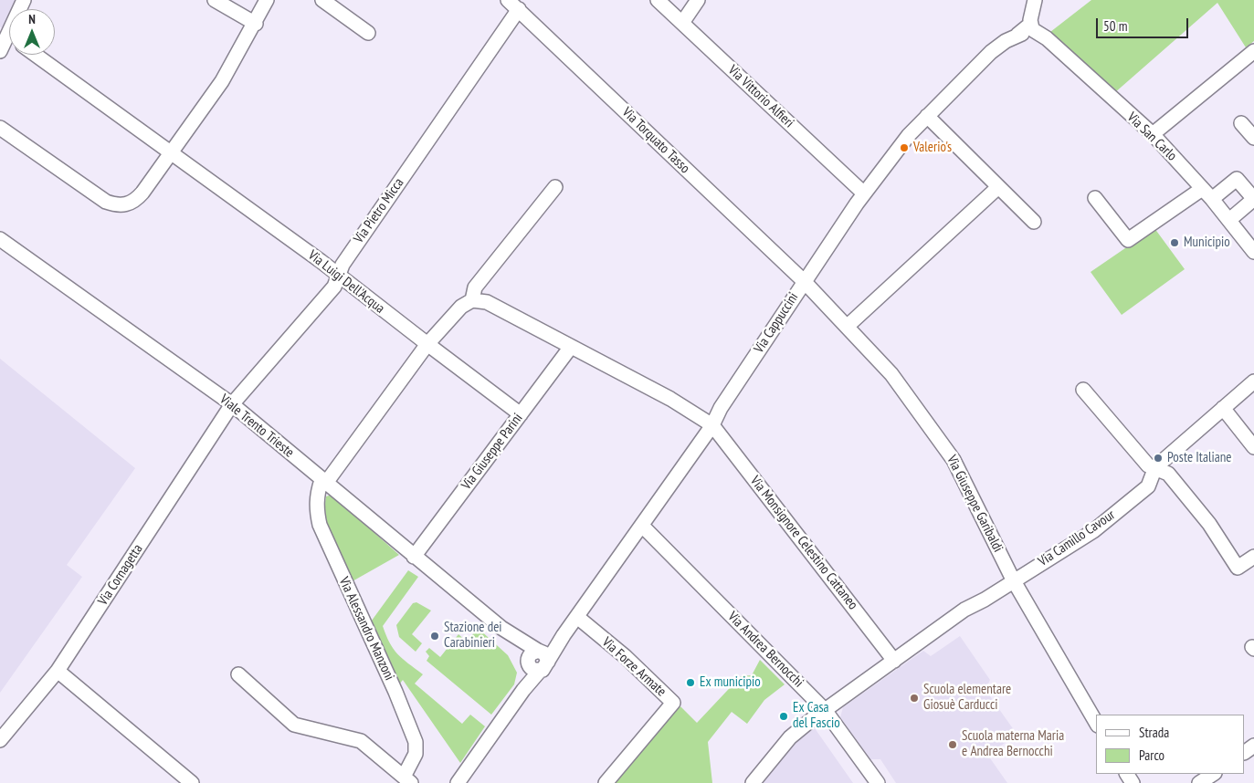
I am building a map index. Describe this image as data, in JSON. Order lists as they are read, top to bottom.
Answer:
{
  "streets": {
    "street": [
      "Via Vittorio Alfieri",
      "Via San Carlo",
      "Via Torquato Tasso",
      "Via Pietro Micca",
      "Via Luigi Dell'Acqua",
      "Via Cappuccini",
      "Viale Trento Trieste",
      "Via Giuseppe Parini",
      "Via Giuseppe Garibaldi",
      "Via Camillo Cavour",
      "Via Monsignore Celestino Cattaneo",
      "Via Cornagetta",
      "Via Alessandro Manzoni",
      "Via Andrea Bernocchi",
      "Via Forze Armate"
    ]
  },
  "crossings": [
    ["Via Vittorio Alfieri", "Via Cappuccini"],
    ["Via San Carlo", "Via Cappuccini"],
    ["Via Torquato Tasso", "Via Pietro Micca"],
    ["Via Torquato Tasso", "Via Cappuccini"],
    ["Via Torquato Tasso", "Via Giuseppe Garibaldi"],
    ["Via Pietro Micca", "Via Luigi Dell'Acqua"],
    ["Via Pietro Micca", "Viale Trento Trieste"],
    ["Via Pietro Micca", "Via Cornagetta"],
    ["Via Luigi Dell'Acqua", "Via Giuseppe Parini"],
    ["Via Cappuccini", "Viale Trento Trieste"],
    ["Via Cappuccini", "Via Giuseppe Garibaldi"],
    ["Via Cappuccini", "Via Monsignore Celestino Cattaneo"],
    ["Via Cappuccini", "Via Andrea Bernocchi"],
    ["Via Cappuccini", "Via Forze Armate"],
    ["Viale Trento Trieste", "Via Giuseppe Parini"],
    ["Viale Trento Trieste", "Via Cornagetta"],
    ["Viale Trento Trieste", "Via Alessandro Manzoni"],
    ["Via Giuseppe Garibaldi", "Via Camillo Cavour"],
    ["Via Camillo Cavour", "Via Monsignore Celestino Cattaneo"],
    ["Via Camillo Cavour", "Via Andrea Bernocchi"]
  ],
  "places": [
    "Valerio's",
    "Municipio",
    "Poste Italiane",
    "Stazione dei Carabinieri",
    "Ex municipio",
    "Scuola elementare Giosuè Carducci",
    "Ex Casa del Fascio",
    "Scuola materna Maria e Andrea Bernocchi"
  ],
  "legend": ["Strada", "Parco"],
  "scale_bar": "50 m",
  "north": "top"
}
